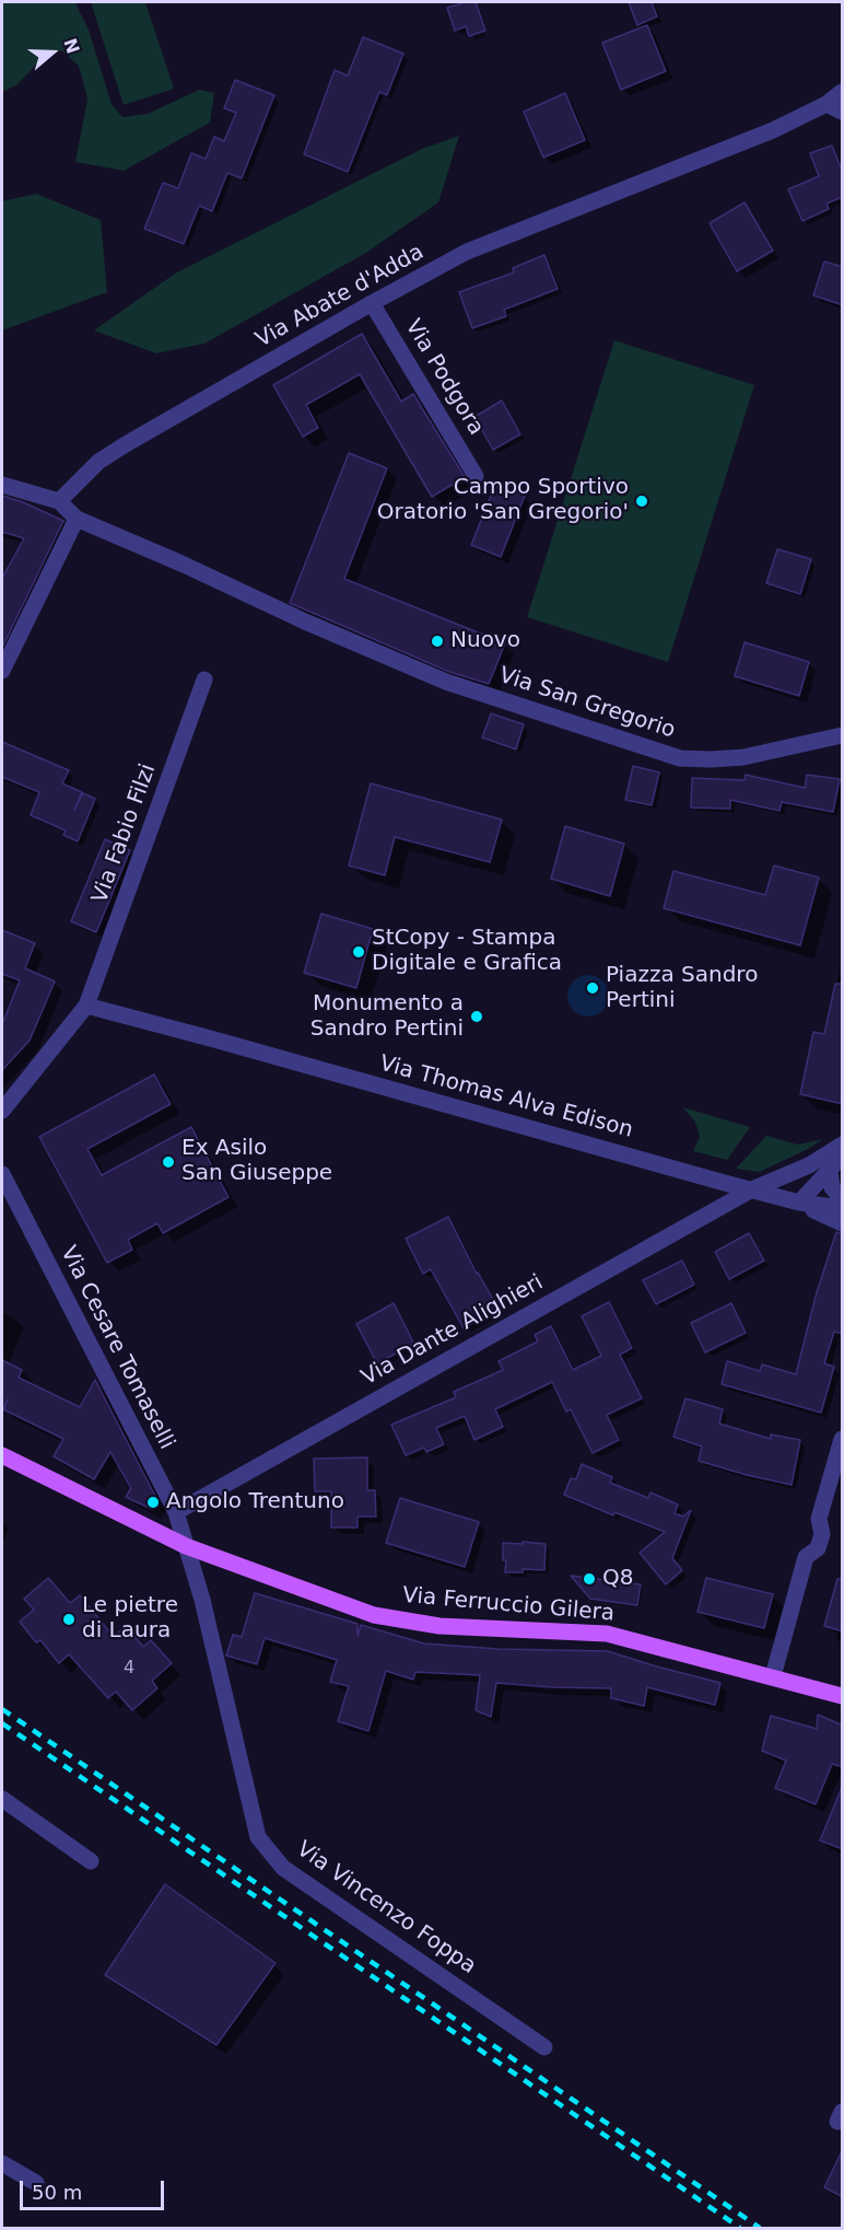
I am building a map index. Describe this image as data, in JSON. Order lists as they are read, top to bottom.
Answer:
{
  "streets": {
    "main road": ["Via Ferruccio Gilera"],
    "street": [
      "Via Abate d'Adda",
      "Via Podgora",
      "Via San Gregorio",
      "Via Fabio Filzi",
      "Via Thomas Alva Edison",
      "Via Dante Alighieri",
      "Via Cesare Tomaselli",
      "Via Vincenzo Foppa"
    ]
  },
  "crossings": [
    ["Via Abate d'Adda", "Via Podgora"],
    ["Via Fabio Filzi", "Via Thomas Alva Edison"],
    ["Via Thomas Alva Edison", "Via Dante Alighieri"],
    ["Via Dante Alighieri", "Via Cesare Tomaselli"],
    ["Via Cesare Tomaselli", "Via Ferruccio Gilera"],
    ["Via Cesare Tomaselli", "Via Vincenzo Foppa"],
    ["Via Ferruccio Gilera", "Via Vincenzo Foppa"]
  ],
  "places": [
    "Campo Sportivo Oratorio 'San Gregorio'",
    "Nuovo",
    "StCopy - Stampa Digitale e Grafica",
    "Piazza Sandro Pertini",
    "Monumento a Sandro Pertini",
    "Ex Asilo San Giuseppe",
    "Angolo Trentuno",
    "Q8",
    "Le pietre di Laura"
  ],
  "house_numbers": ["4"],
  "scale_bar": "50 m",
  "north": "right"
}
